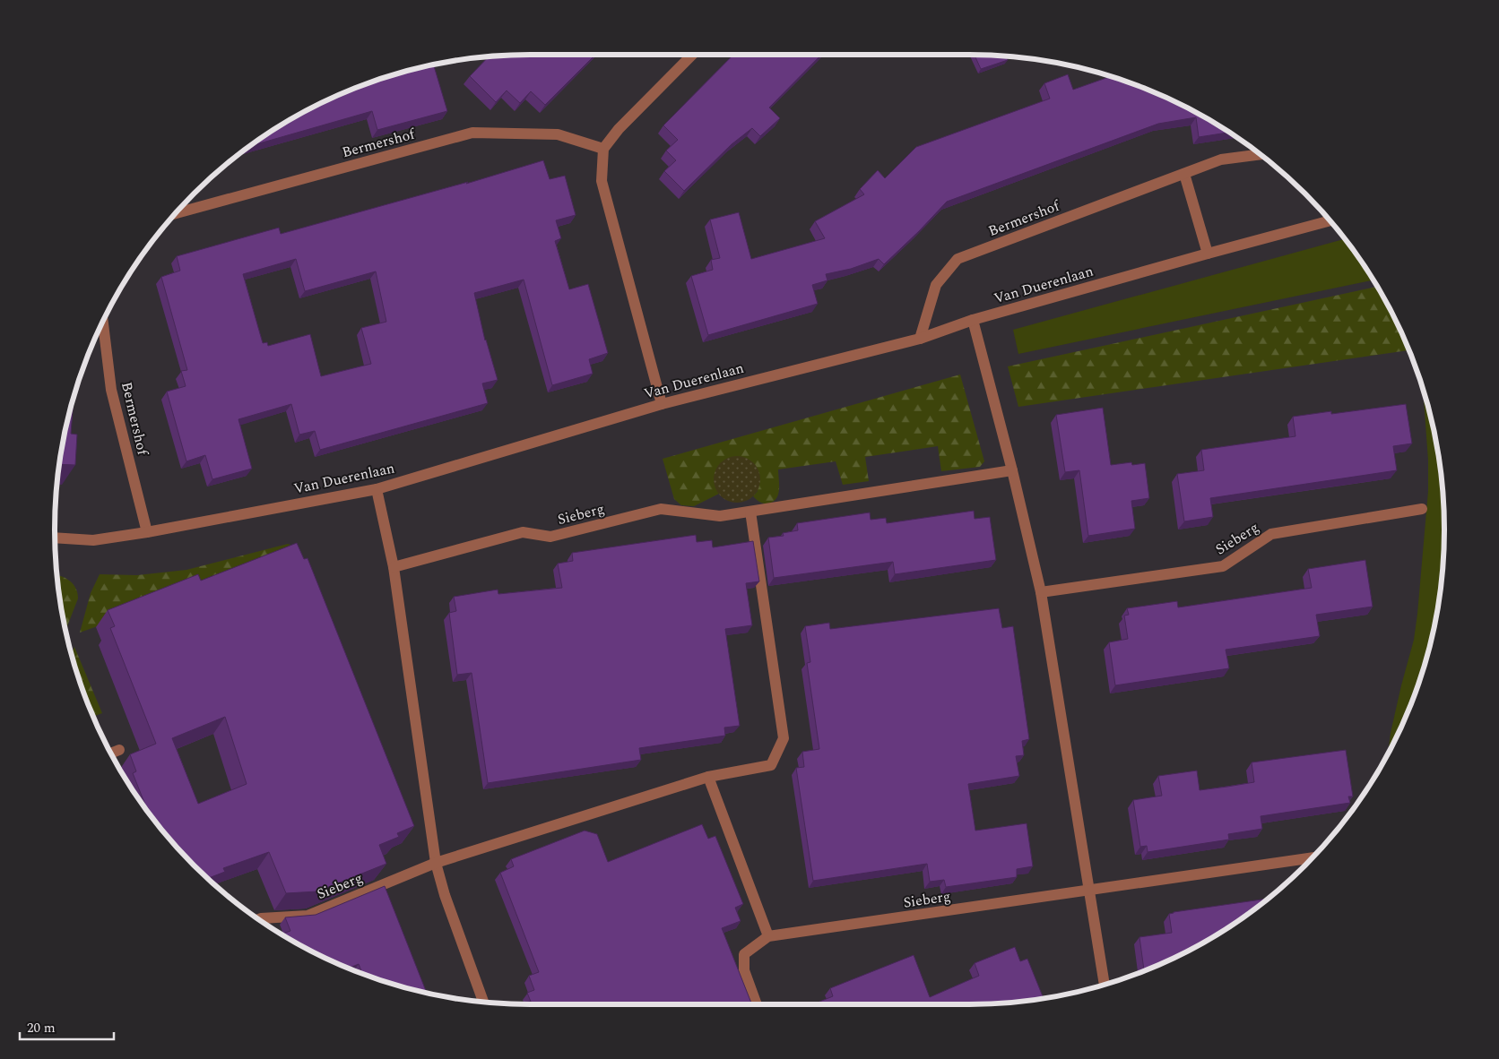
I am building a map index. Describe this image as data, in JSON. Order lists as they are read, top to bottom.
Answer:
{
  "streets": {
    "street": ["Bermershof", "Van Duerenlaan", "Sieberg"]
  },
  "crossings": [
    ["Bermershof", "Van Duerenlaan"]
  ],
  "scale_bar": "20 m"
}
